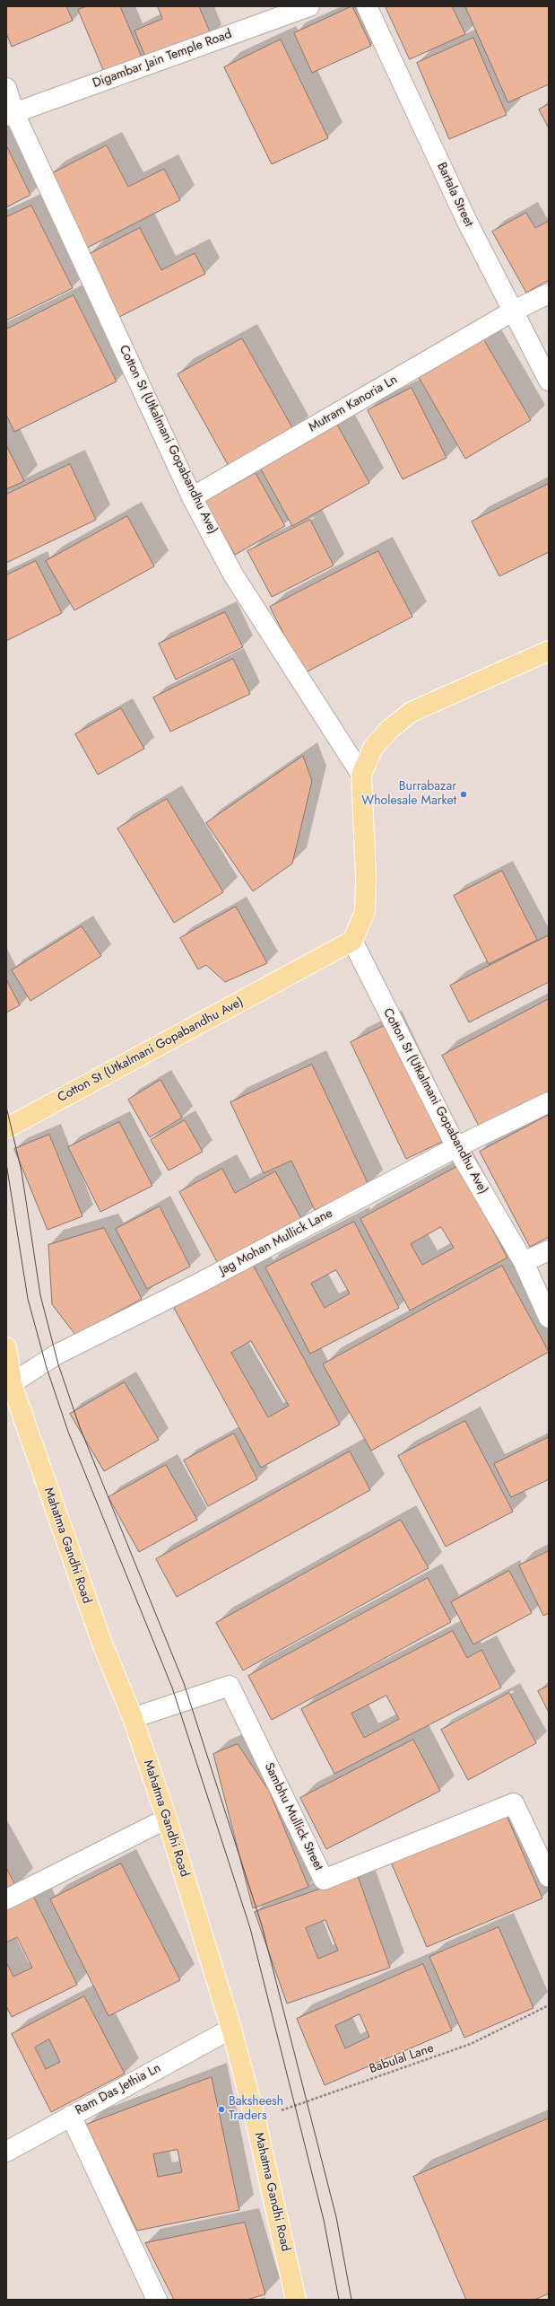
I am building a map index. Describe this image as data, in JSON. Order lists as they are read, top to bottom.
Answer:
{
  "streets": {
    "main road": ["Cotton St (Utkalmani Gopabandhu Ave)", "Mahatma Gandhi Road"],
    "street": [
      "Digambar Jain Temple Road",
      "Bartala Street",
      "Mutram Kanoria Ln",
      "Jag Mohan Mullick Lane",
      "Sambhu Mullick Street",
      "Ram Das Jethia Ln"
    ],
    "path": ["Babulal Lane"]
  },
  "crossings": [
    ["Digambar Jain Temple Road", "Cotton St (Utkalmani Gopabandhu Ave)"],
    ["Bartala Street", "Mutram Kanoria Ln"],
    ["Mutram Kanoria Ln", "Cotton St (Utkalmani Gopabandhu Ave)"],
    ["Cotton St (Utkalmani Gopabandhu Ave)", "Jag Mohan Mullick Lane"],
    ["Jag Mohan Mullick Lane", "Mahatma Gandhi Road"],
    ["Mahatma Gandhi Road", "Sambhu Mullick Street"],
    ["Mahatma Gandhi Road", "Babulal Lane"],
    ["Mahatma Gandhi Road", "Ram Das Jethia Ln"]
  ],
  "places": ["Burrabazar Wholesale Market", "Baksheesh Traders"]
}
